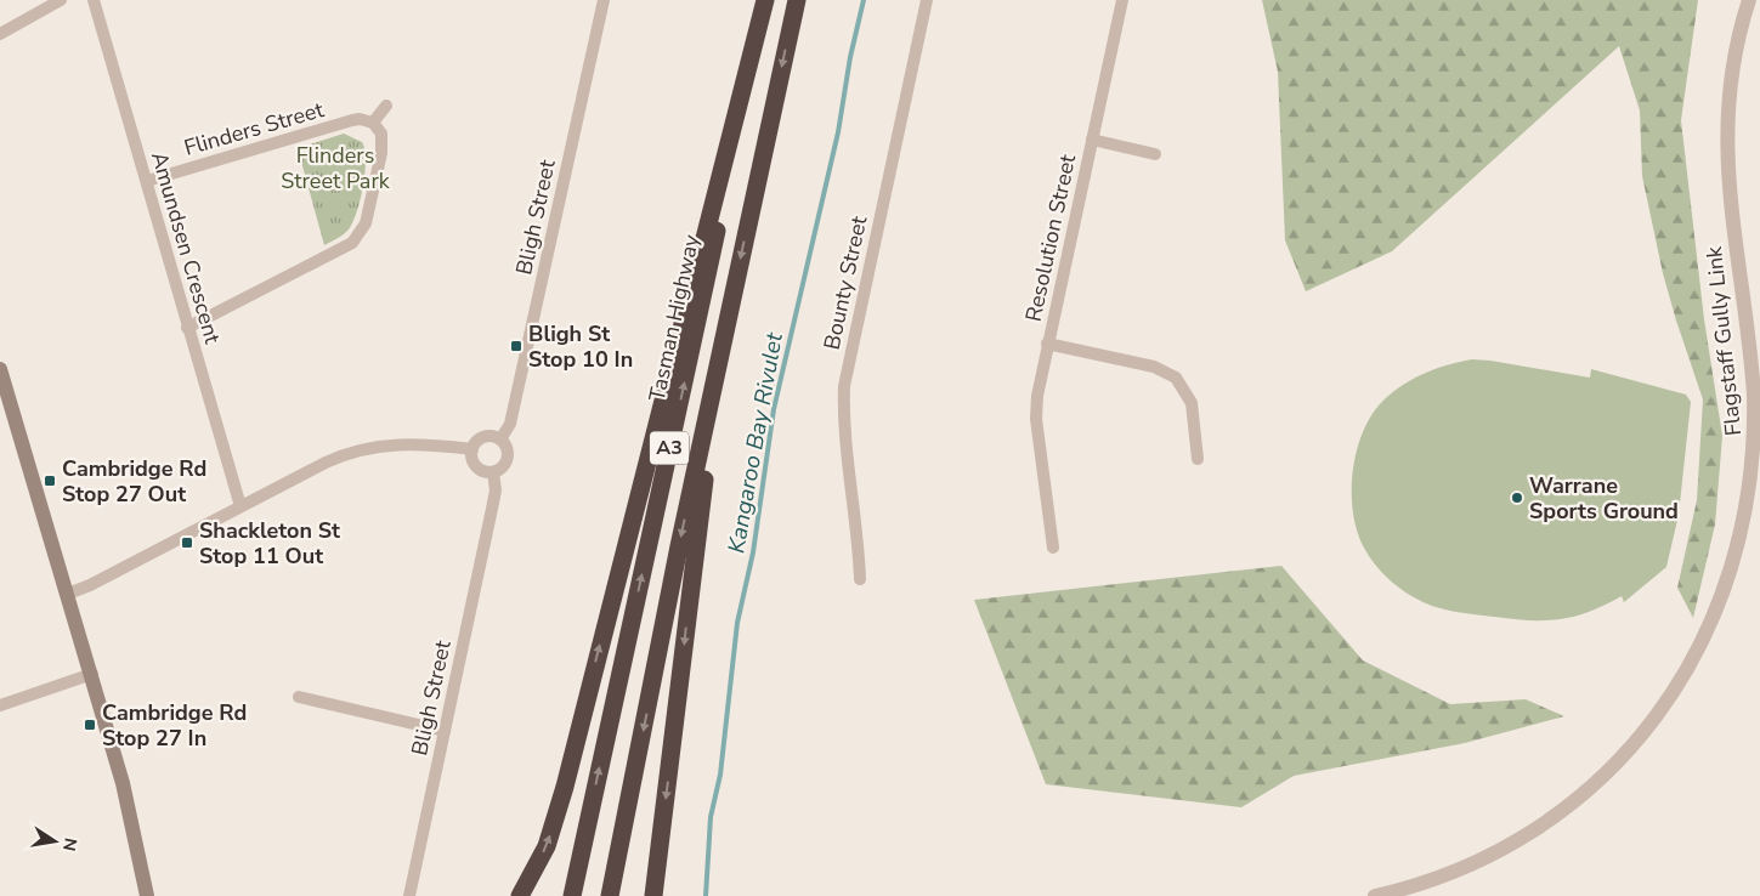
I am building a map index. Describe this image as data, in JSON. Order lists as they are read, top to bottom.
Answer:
{
  "streets": {
    "highway": ["Tasman Highway", "A3"],
    "street": [
      "Flinders Street",
      "Bligh Street",
      "Resolution Street",
      "Amundsen Crescent",
      "Bounty Street",
      "Flagstaff Gully Link"
    ]
  },
  "crossings": [
    ["Flinders Street", "Amundsen Crescent"]
  ],
  "water": ["Kangaroo Bay Rivulet"],
  "parks": ["Flinders Street Park"],
  "places": {
    "transit": [
      "Bligh St Stop 10 In",
      "Cambridge Rd Stop 27 Out",
      "Shackleton St Stop 11 Out",
      "Cambridge Rd Stop 27 In"
    ],
    "other": ["Warrane Sports Ground"]
  },
  "north": "right"
}
